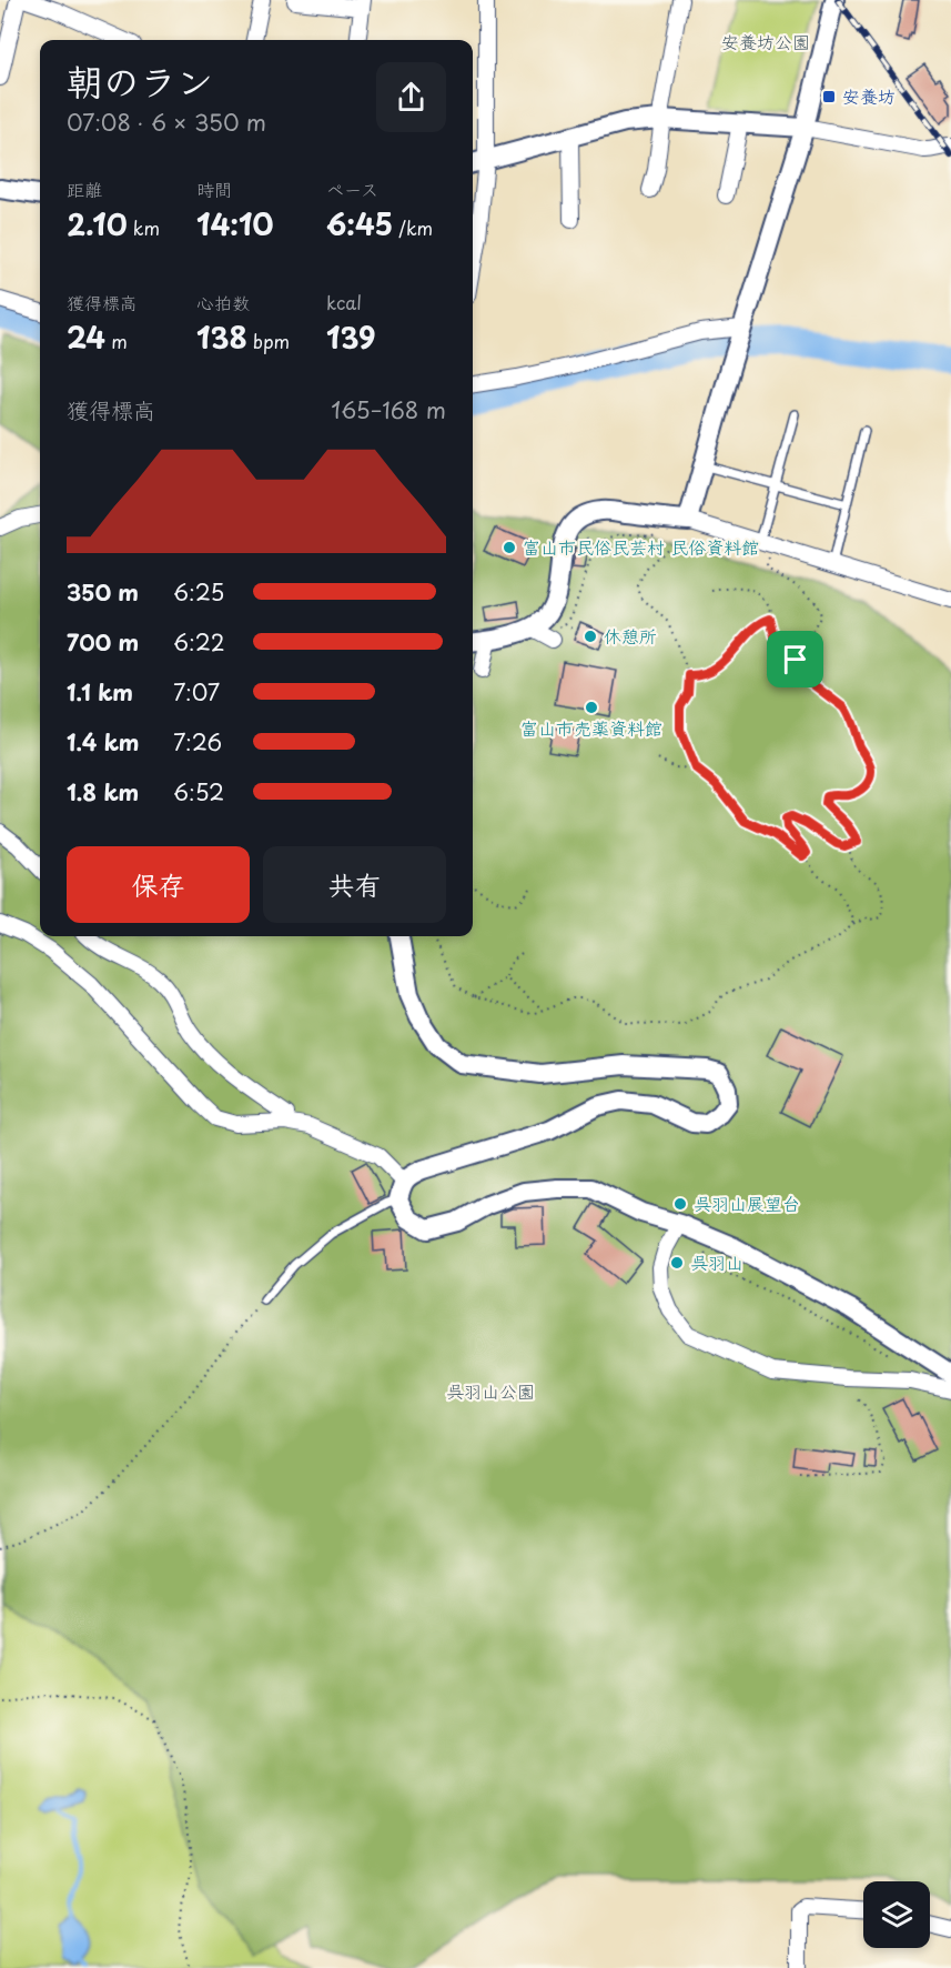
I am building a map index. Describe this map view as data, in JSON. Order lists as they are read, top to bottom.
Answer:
{
  "parks": ["安養坊公園", "呉羽山公園"],
  "places": {
    "transit": ["安養坊"],
    "other": [
      "富山市民俗民芸村 民俗資料館",
      "休憩所",
      "富山市売薬資料館",
      "呉羽山展望台",
      "呉羽山"
    ]
  },
  "page": {
    "heading": ["朝のラン", "07:08 · 6 × 350 m"],
    "stats": [
      ["距離", "2.10 km"],
      ["時間", "14:10"],
      ["ペース", "6:45 /km"],
      ["獲得標高", "24 m"],
      ["心拍数", "138 bpm"],
      ["kcal", "139"]
    ],
    "chart": ["獲得標高", "165–168 m"],
    "list": [
      {
        "name": "350 m",
        "note": "6:25"
      },
      {
        "name": "700 m",
        "note": "6:22"
      },
      {
        "name": "1.1 km",
        "note": "7:07"
      },
      {
        "name": "1.4 km",
        "note": "7:26"
      },
      {
        "name": "1.8 km",
        "note": "6:52"
      }
    ],
    "buttons": ["保存", "共有"]
  }
}
